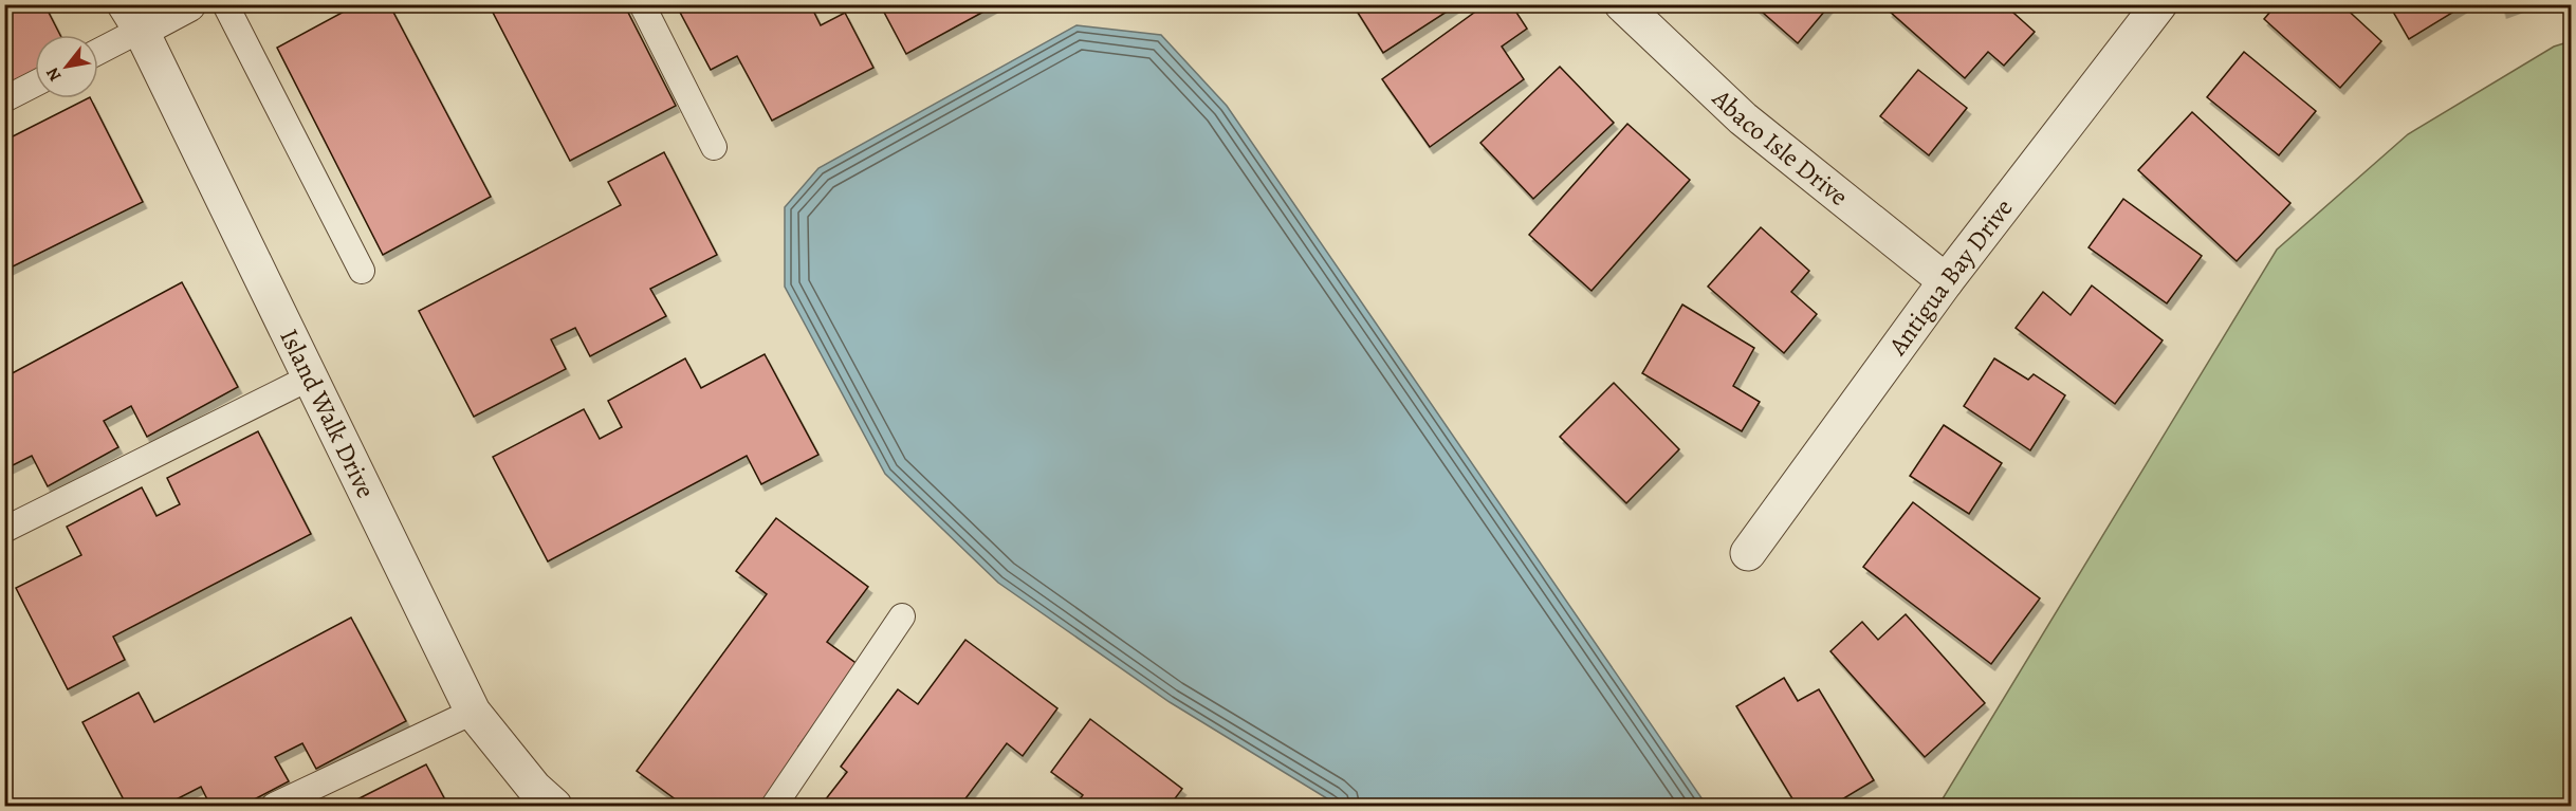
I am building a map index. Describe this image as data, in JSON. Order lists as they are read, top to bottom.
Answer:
{
  "streets": {
    "street": ["Abaco Isle Drive", "Antigua Bay Drive", "Island Walk Drive"]
  },
  "crossings": [
    ["Abaco Isle Drive", "Antigua Bay Drive"]
  ],
  "north": "bottom left"
}
